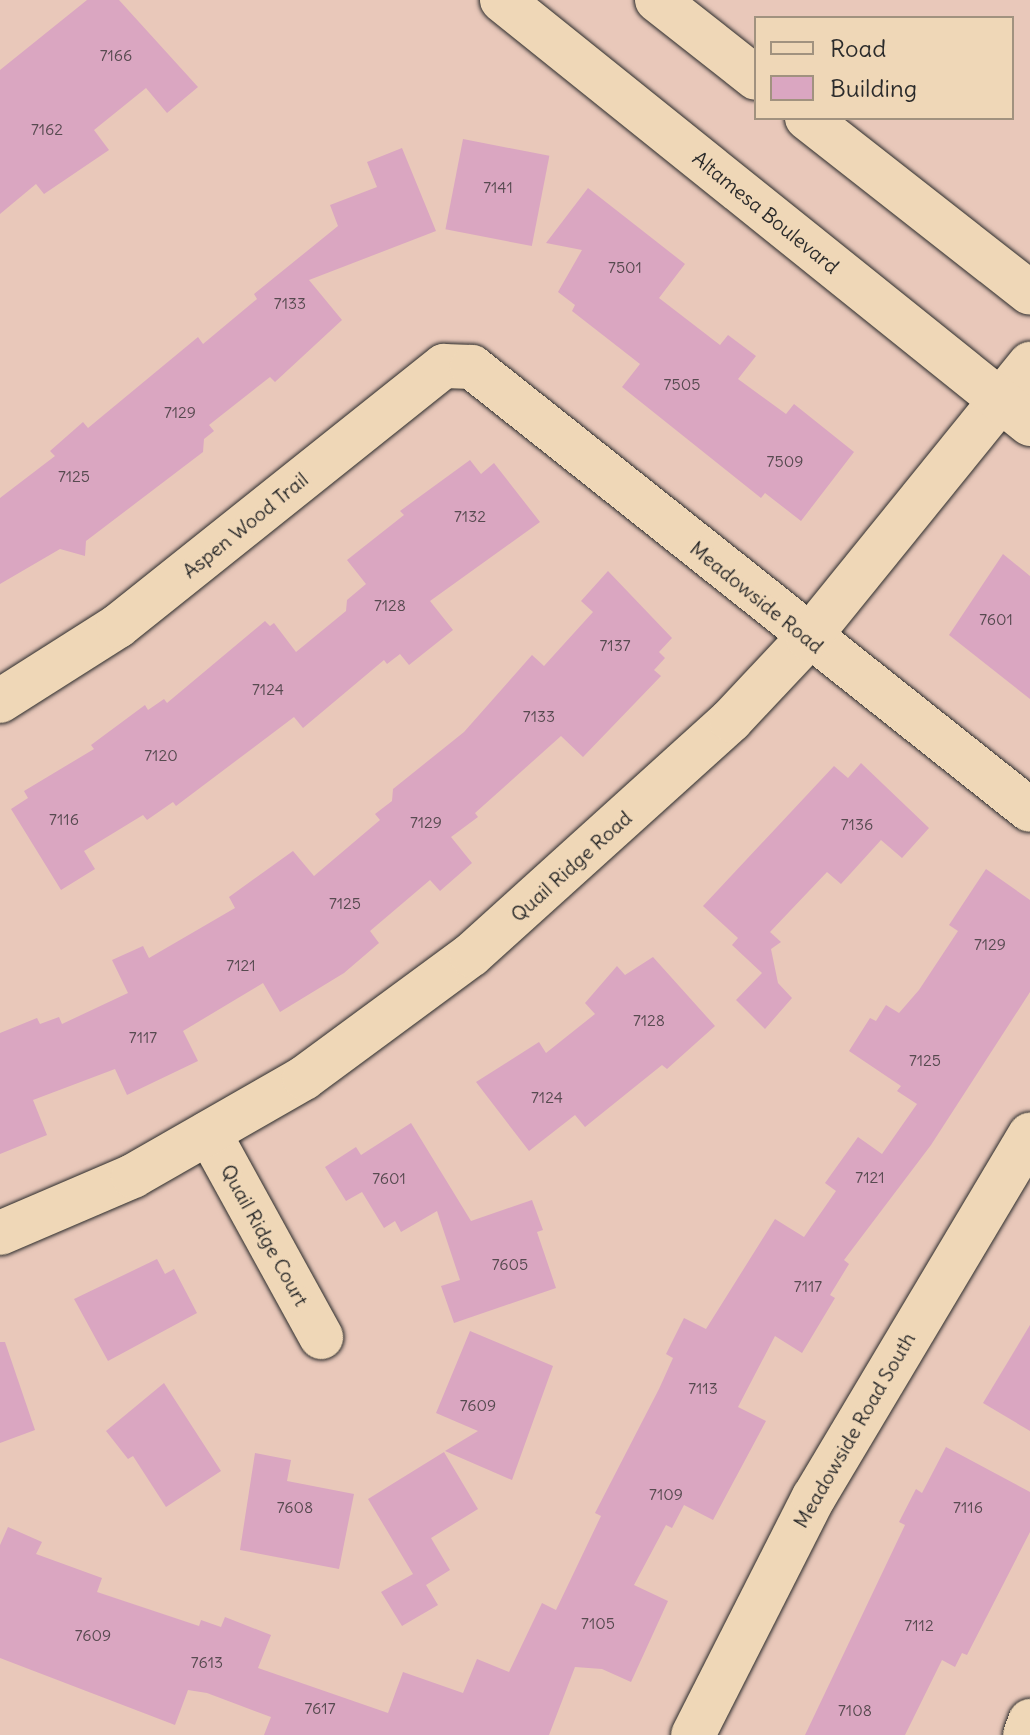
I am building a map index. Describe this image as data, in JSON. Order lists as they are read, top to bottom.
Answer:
{
  "streets": {
    "street": [
      "Altamesa Boulevard",
      "Aspen Wood Trail",
      "Meadowside Road",
      "Quail Ridge Road",
      "Quail Ridge Court",
      "Meadowside Road South"
    ]
  },
  "crossings": [
    ["Altamesa Boulevard", "Quail Ridge Road"],
    ["Aspen Wood Trail", "Meadowside Road"],
    ["Meadowside Road", "Quail Ridge Road"],
    ["Quail Ridge Road", "Quail Ridge Court"]
  ],
  "house_numbers": [
    "7166",
    "7162",
    "7141",
    "7501",
    "7133",
    "7505",
    "7129",
    "7509",
    "7125",
    "7132",
    "7128",
    "7601",
    "7137",
    "7124",
    "7133",
    "7120",
    "7116",
    "7129",
    "7136",
    "7125",
    "7129",
    "7121",
    "7128",
    "7117",
    "7125",
    "7124",
    "7121",
    "7601",
    "7605",
    "7117",
    "7113",
    "7609",
    "7109",
    "7608",
    "7116",
    "7105",
    "7112",
    "7609",
    "7613",
    "7617",
    "7108"
  ],
  "legend": ["Road", "Building"]
}
